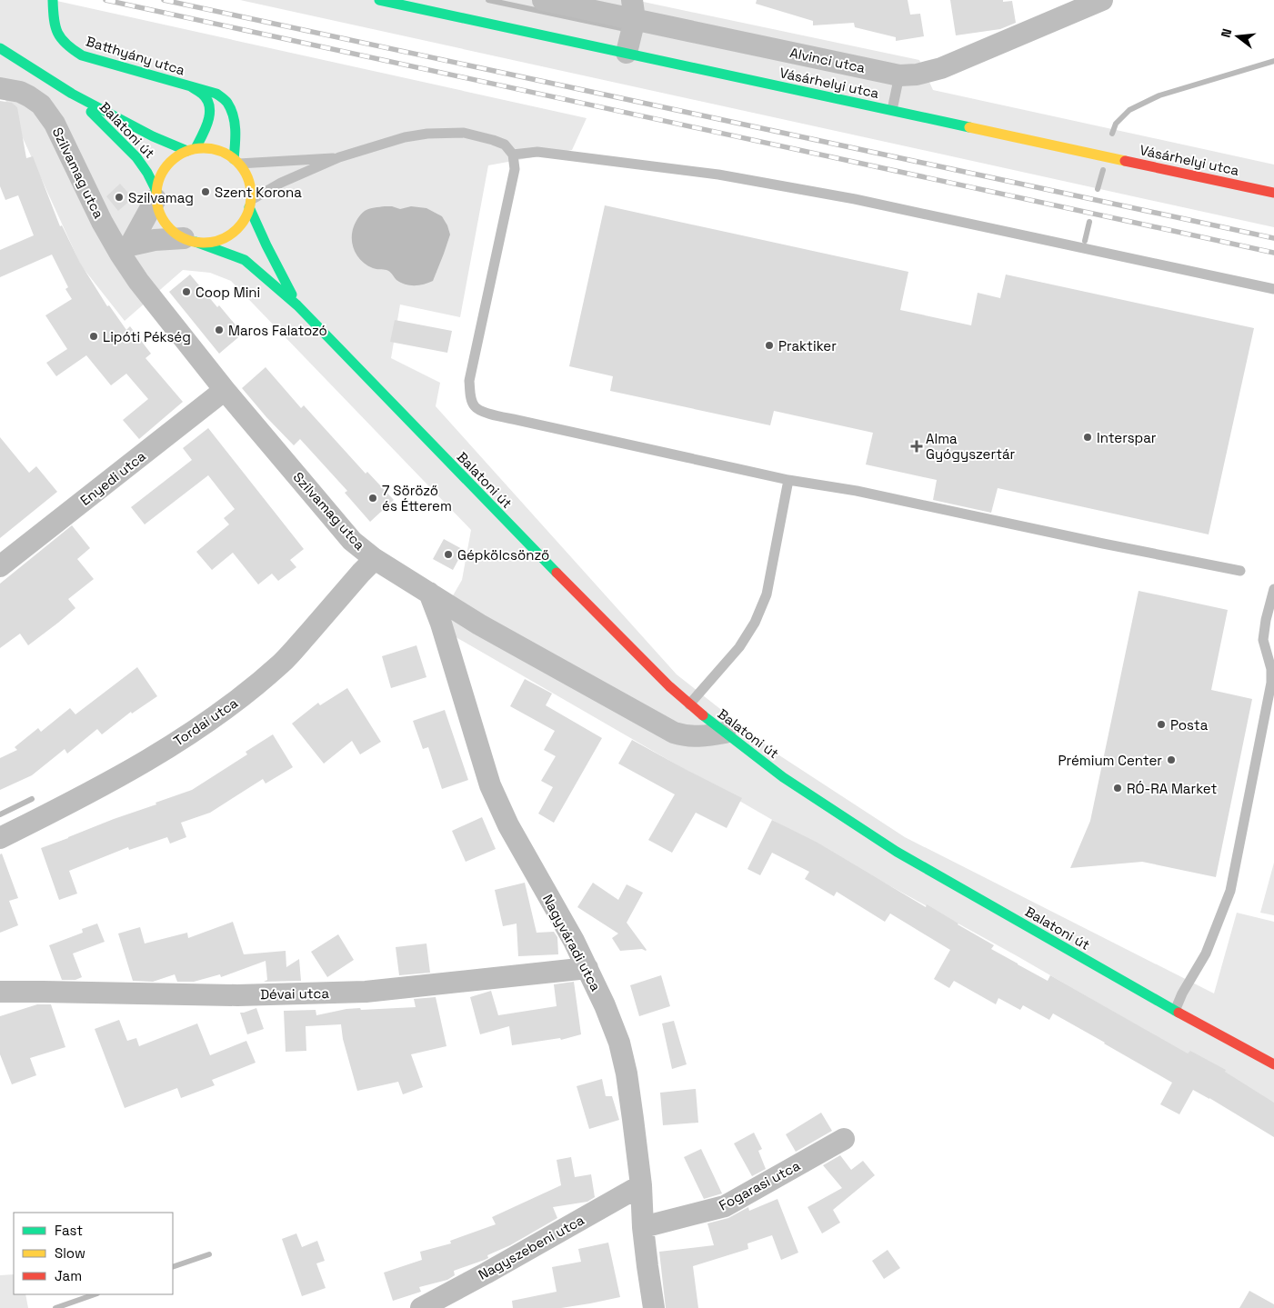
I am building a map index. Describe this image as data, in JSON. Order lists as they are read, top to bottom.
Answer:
{
  "streets": {
    "main road": ["Batthyány utca", "Vásárhelyi utca", "Balatoni út"],
    "street": [
      "Alvinci utca",
      "Szilvamag utca",
      "Enyedi utca",
      "Tordai utca",
      "Nagyváradi utca",
      "Dévai utca",
      "Fogarasi utca",
      "Nagyszebeni utca"
    ]
  },
  "crossings": [
    ["Batthyány utca", "Balatoni út"],
    ["Balatoni út", "Szilvamag utca"],
    ["Szilvamag utca", "Enyedi utca"],
    ["Szilvamag utca", "Tordai utca"],
    ["Szilvamag utca", "Nagyváradi utca"],
    ["Nagyváradi utca", "Dévai utca"],
    ["Nagyváradi utca", "Fogarasi utca"],
    ["Nagyváradi utca", "Nagyszebeni utca"]
  ],
  "places": {
    "other": [
      "Szent Korona",
      "Szilvamag",
      "Coop Mini",
      "Maros Falatozó",
      "Lipóti Pékség",
      "Praktiker",
      "Interspar",
      "7 Söröző és Étterem",
      "Gépkölcsönző",
      "Posta",
      "Prémium Center",
      "RÓ-RA Market"
    ],
    "health": ["Alma Gyógyszertár"]
  },
  "legend": ["Fast", "Slow", "Jam"],
  "north": "left"
}
